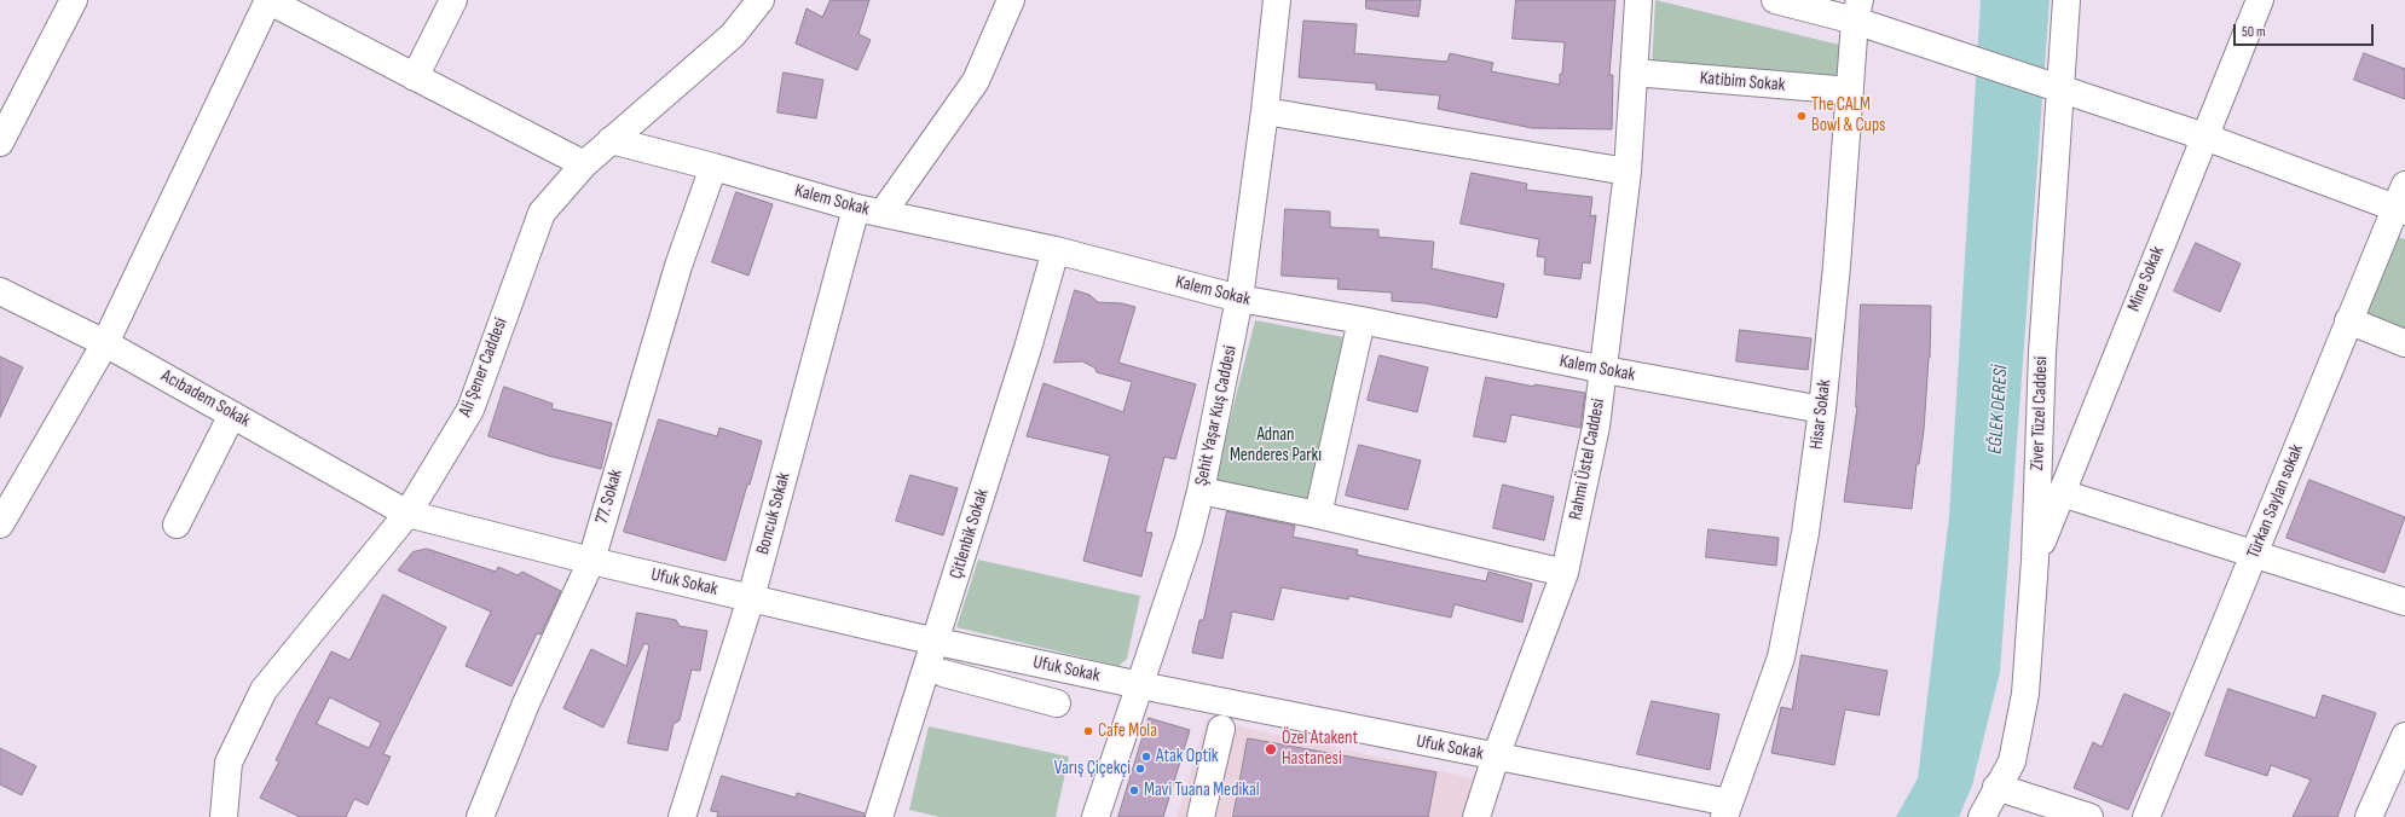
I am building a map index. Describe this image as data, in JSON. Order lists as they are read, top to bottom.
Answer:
{
  "streets": {
    "street": [
      "Katibim Sokak",
      "Kalem Sokak",
      "Mine Sokak",
      "Ali Şener Caddesi",
      "Acıbadem Sokak",
      "Ziver Tüzel Caddesi",
      "Hisar Sokak",
      "Şehit Yaşar Kuş Caddesi",
      "Rahmi Üstel Caddesi",
      "77. Sokak",
      "Türkan Saylan sokak",
      "Boncuk Sokak",
      "Çitlenbik Sokak",
      "Ufuk Sokak"
    ]
  },
  "crossings": [
    ["Katibim Sokak", "Hisar Sokak"],
    ["Katibim Sokak", "Rahmi Üstel Caddesi"],
    ["Kalem Sokak", "Ali Şener Caddesi"],
    ["Kalem Sokak", "Hisar Sokak"],
    ["Kalem Sokak", "Şehit Yaşar Kuş Caddesi"],
    ["Kalem Sokak", "Rahmi Üstel Caddesi"],
    ["Kalem Sokak", "77. Sokak"],
    ["Kalem Sokak", "Boncuk Sokak"],
    ["Kalem Sokak", "Çitlenbik Sokak"],
    ["Mine Sokak", "Ziver Tüzel Caddesi"],
    ["Ali Şener Caddesi", "Acıbadem Sokak"],
    ["Ali Şener Caddesi", "Ufuk Sokak"],
    ["Acıbadem Sokak", "Ufuk Sokak"],
    ["Hisar Sokak", "Ufuk Sokak"],
    ["Şehit Yaşar Kuş Caddesi", "Ufuk Sokak"],
    ["Rahmi Üstel Caddesi", "Ufuk Sokak"],
    ["77. Sokak", "Ufuk Sokak"],
    ["Boncuk Sokak", "Ufuk Sokak"],
    ["Çitlenbik Sokak", "Ufuk Sokak"]
  ],
  "water": ["EĞLEK DERESİ"],
  "parks": ["Adnan Menderes Parkı"],
  "places": [
    "The CALM Bowl & Cups",
    "Cafe Mola",
    "Özel Atakent Hastanesi",
    "Atak Optik",
    "Varış Çiçekçi",
    "Mavi Tuana Medikal"
  ],
  "scale_bar": "50 m"
}
